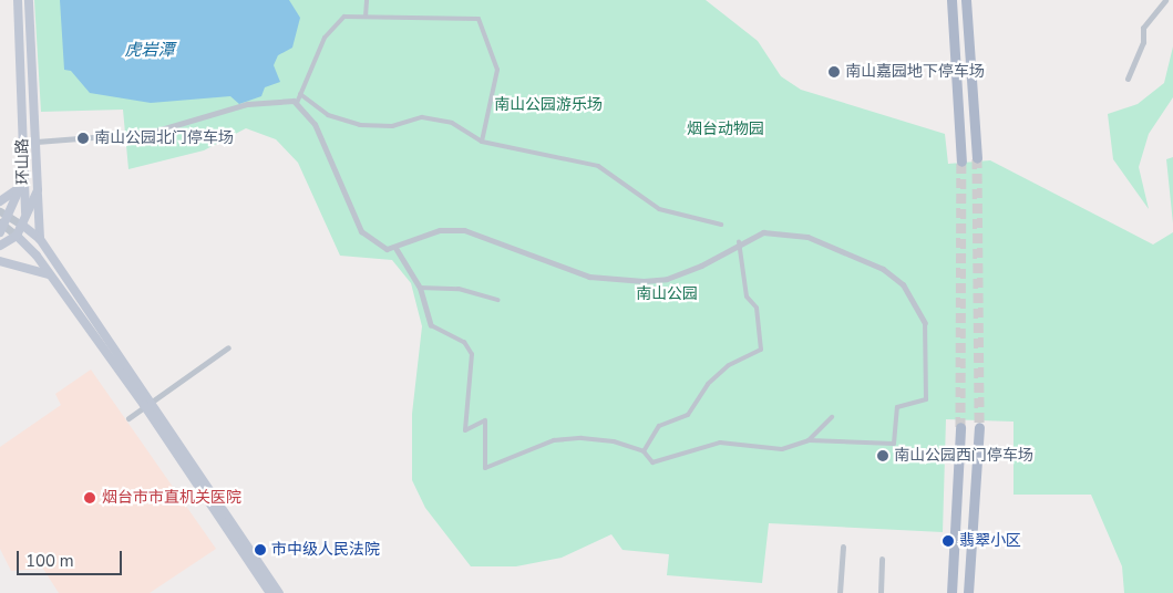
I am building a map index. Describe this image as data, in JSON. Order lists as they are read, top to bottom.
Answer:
{
  "streets": {
    "main road": ["环山路"]
  },
  "water": ["虎岩潭"],
  "parks": ["南山公园游乐场", "烟台动物园", "南山公园"],
  "places": [
    "南山嘉园地下停车场",
    "南山公园北门停车场",
    "南山公园西门停车场",
    "烟台市市直机关医院",
    "翡翠小区",
    "市中级人民法院"
  ],
  "scale_bar": "100 m"
}
